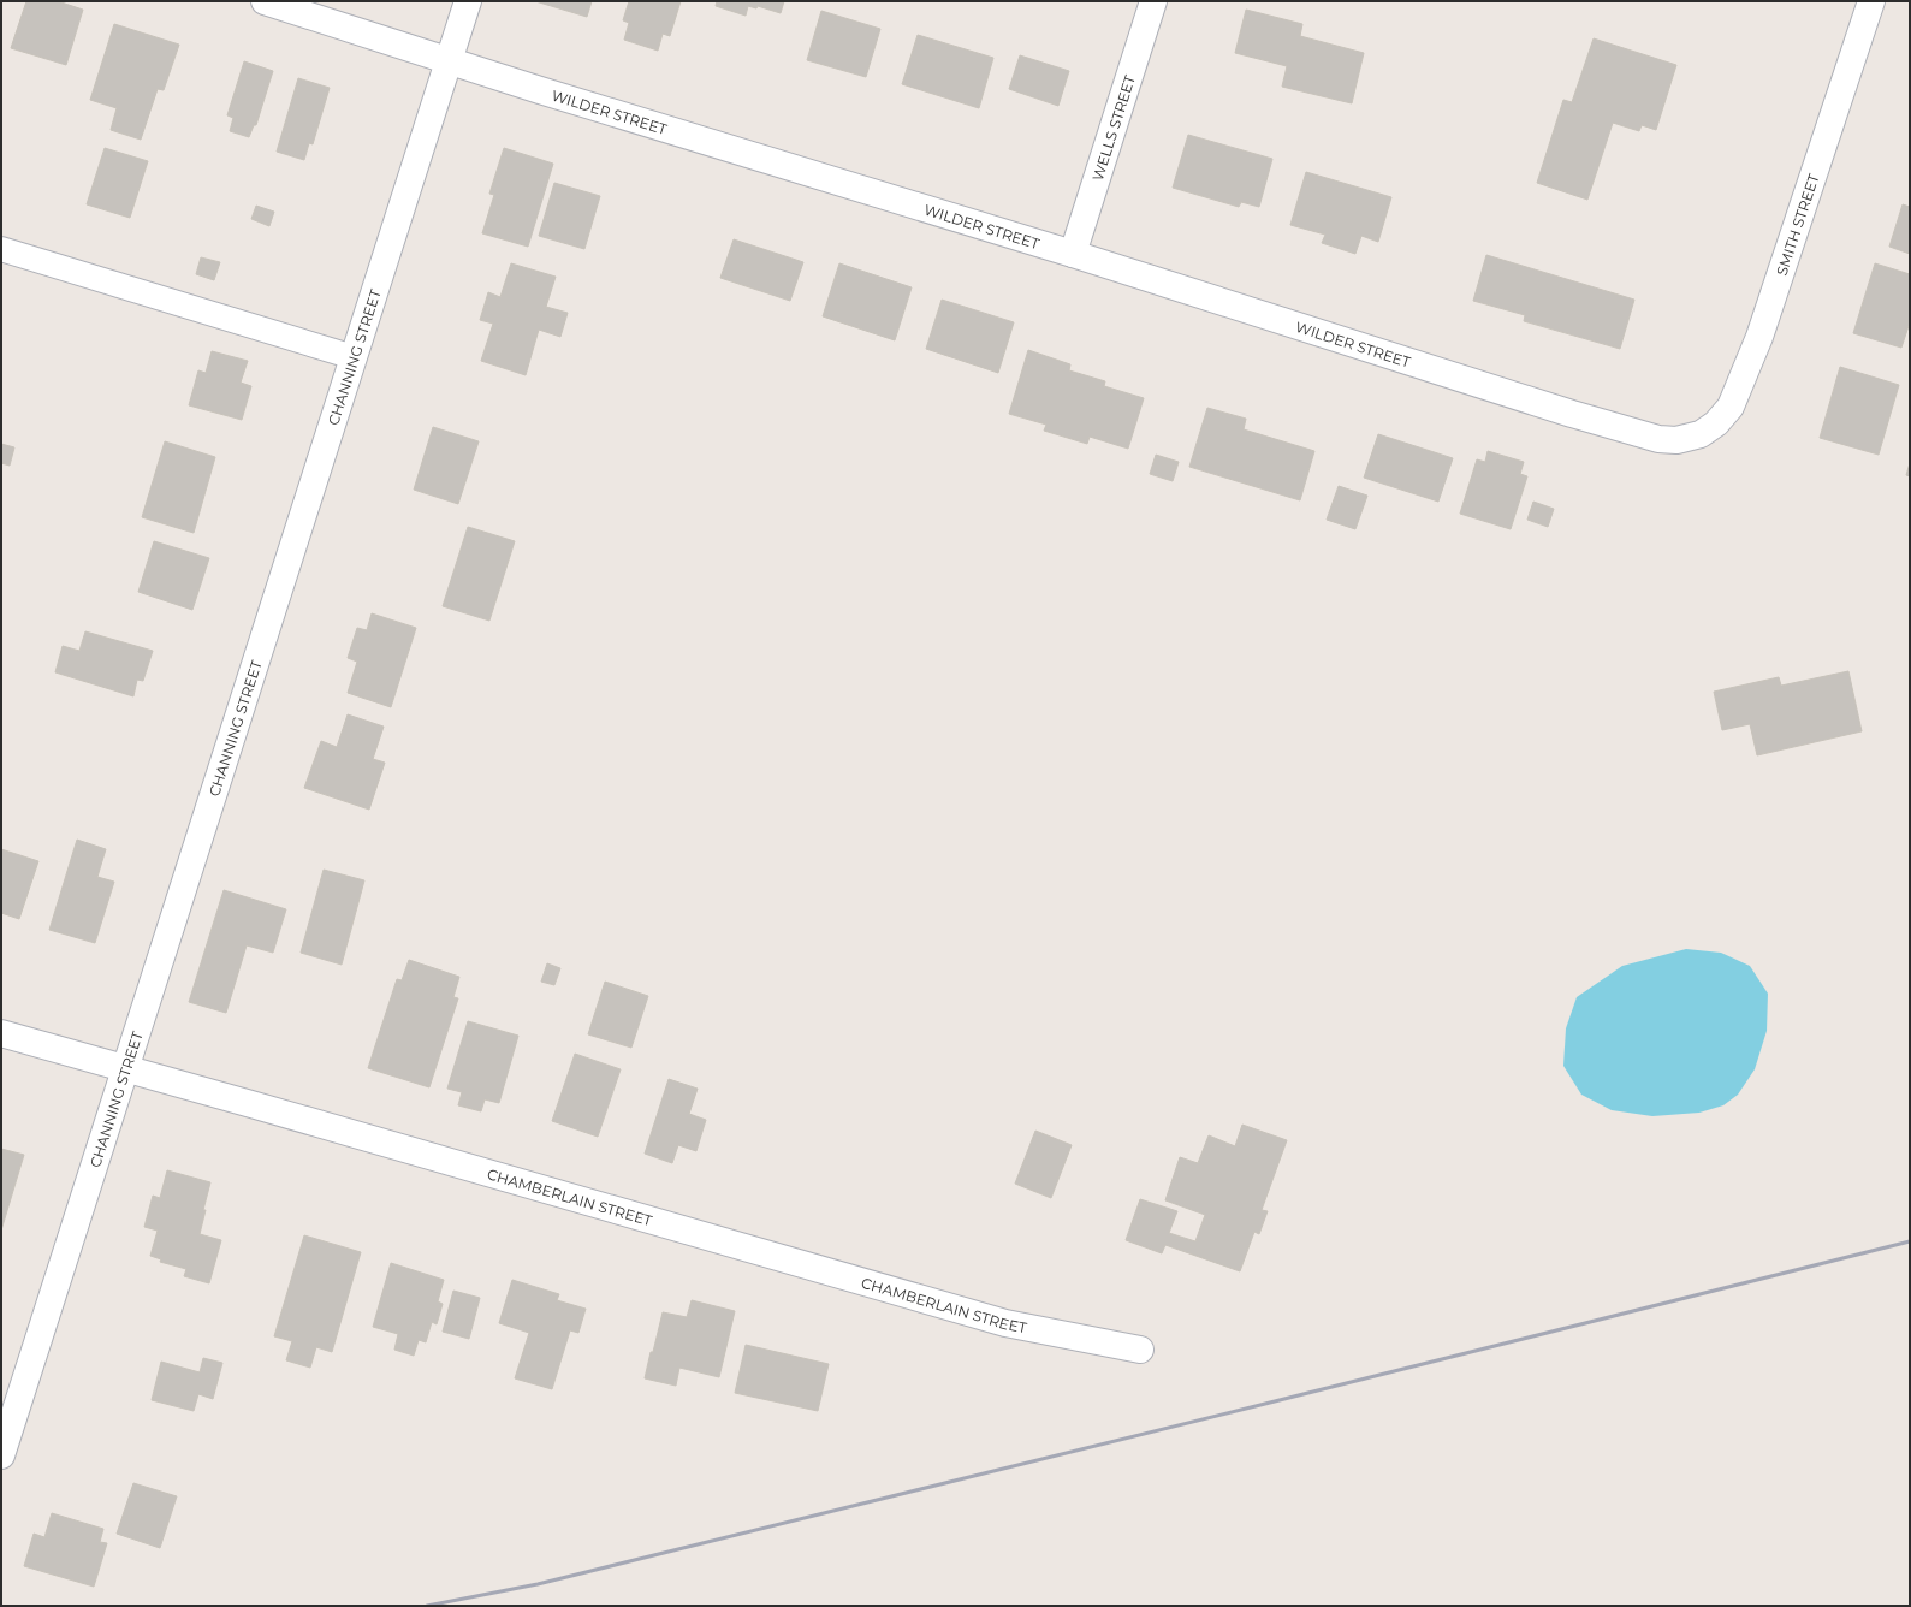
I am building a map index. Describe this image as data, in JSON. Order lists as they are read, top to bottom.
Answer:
{
  "streets": {
    "street": [
      "WILDER STREET",
      "WELLS STREET",
      "SMITH STREET",
      "CHANNING STREET",
      "CHAMBERLAIN STREET"
    ]
  },
  "crossings": [
    ["WILDER STREET", "WELLS STREET"],
    ["WILDER STREET", "SMITH STREET"],
    ["WILDER STREET", "CHANNING STREET"],
    ["CHANNING STREET", "CHAMBERLAIN STREET"]
  ]
}
